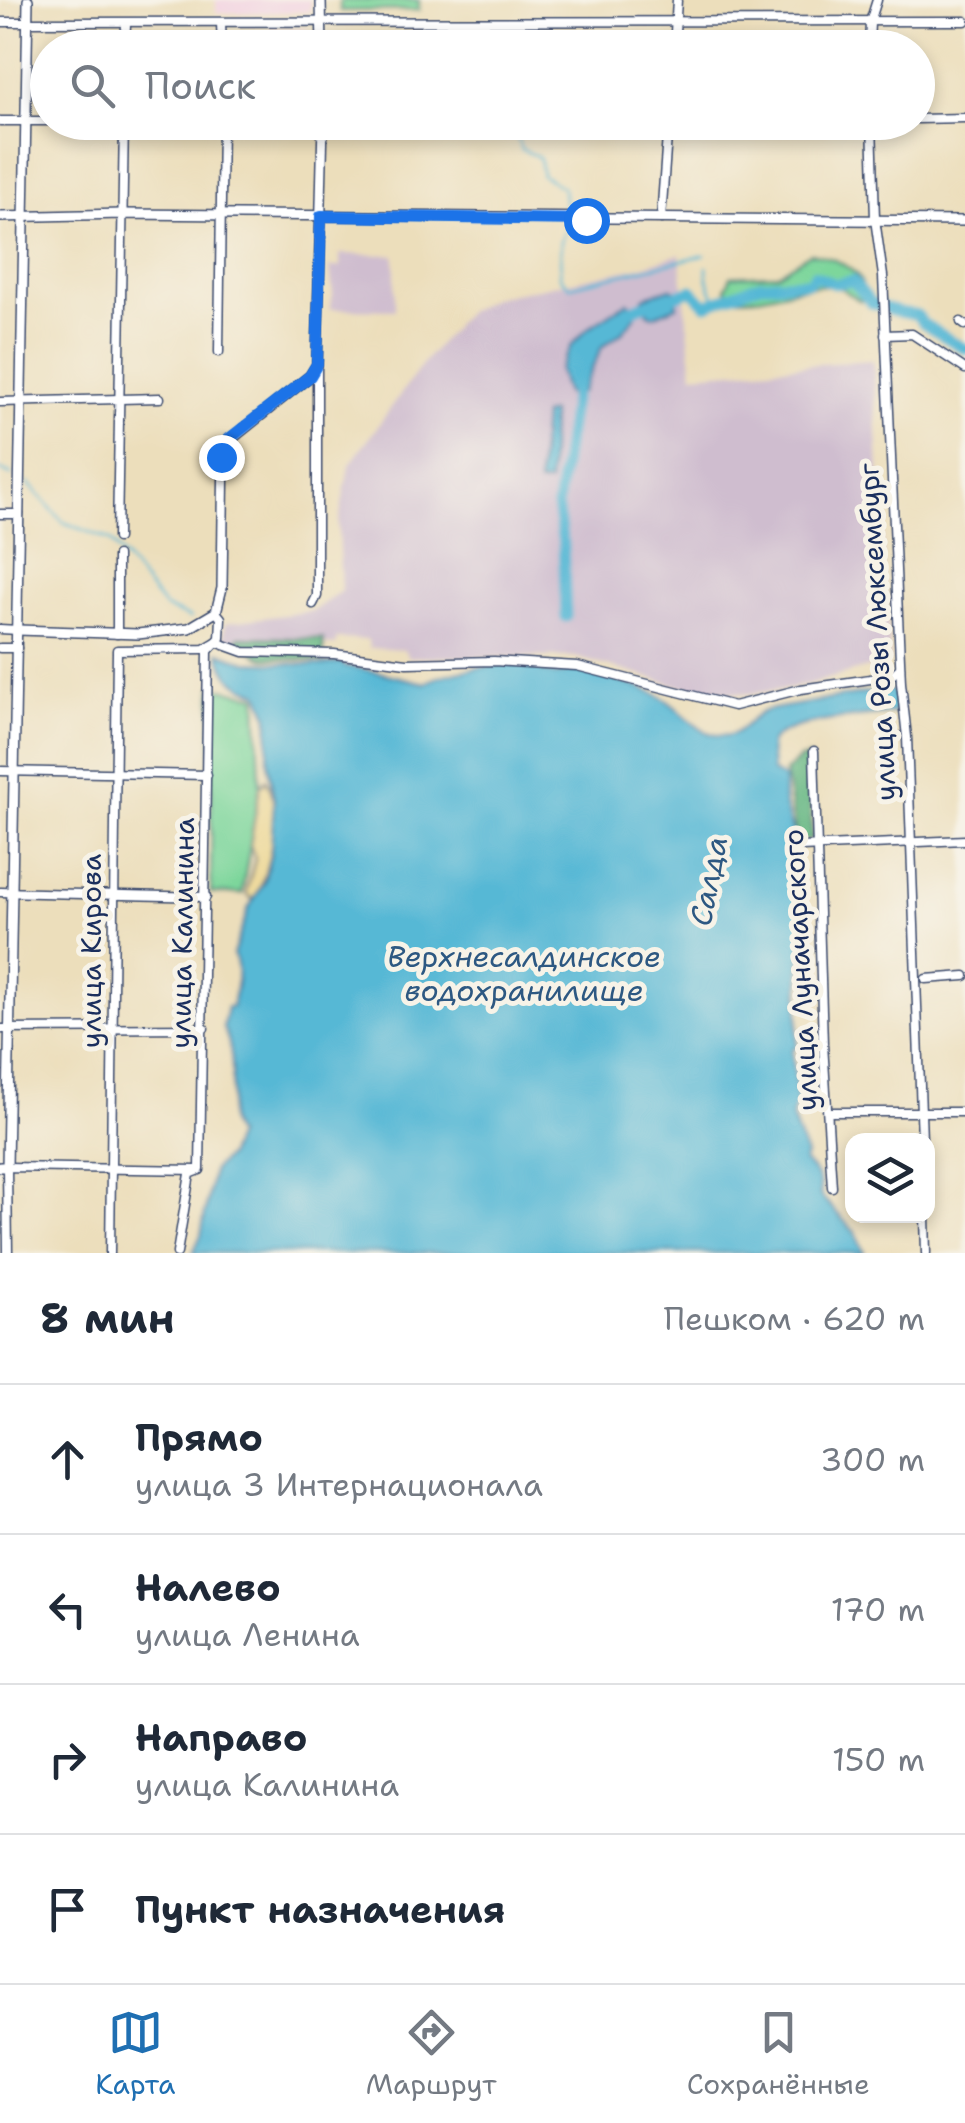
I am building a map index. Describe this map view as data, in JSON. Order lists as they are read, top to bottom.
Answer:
{
  "streets": {
    "street": [
      "улица Розы Люксембург",
      "улица Калинина",
      "улица Кирова",
      "улица Луначарского"
    ]
  },
  "crossings": [
    ["улица Калинина", "улица Кирова"]
  ],
  "water": ["Салда", "Верхнесалдинское водохранилище"],
  "page": {
    "search": "Поиск",
    "heading": ["8 мин", "Пешком · 620 m"],
    "list": [
      ["Прямо", "улица 3 Интернационала", "300 m"],
      ["Налево", "улица Ленина", "170 m"],
      ["Направо", "улица Калинина", "150 m"],
      "Пункт назначения"
    ],
    "nav": ["Карта", "Маршрут", "Сохранённые"]
  }
}
